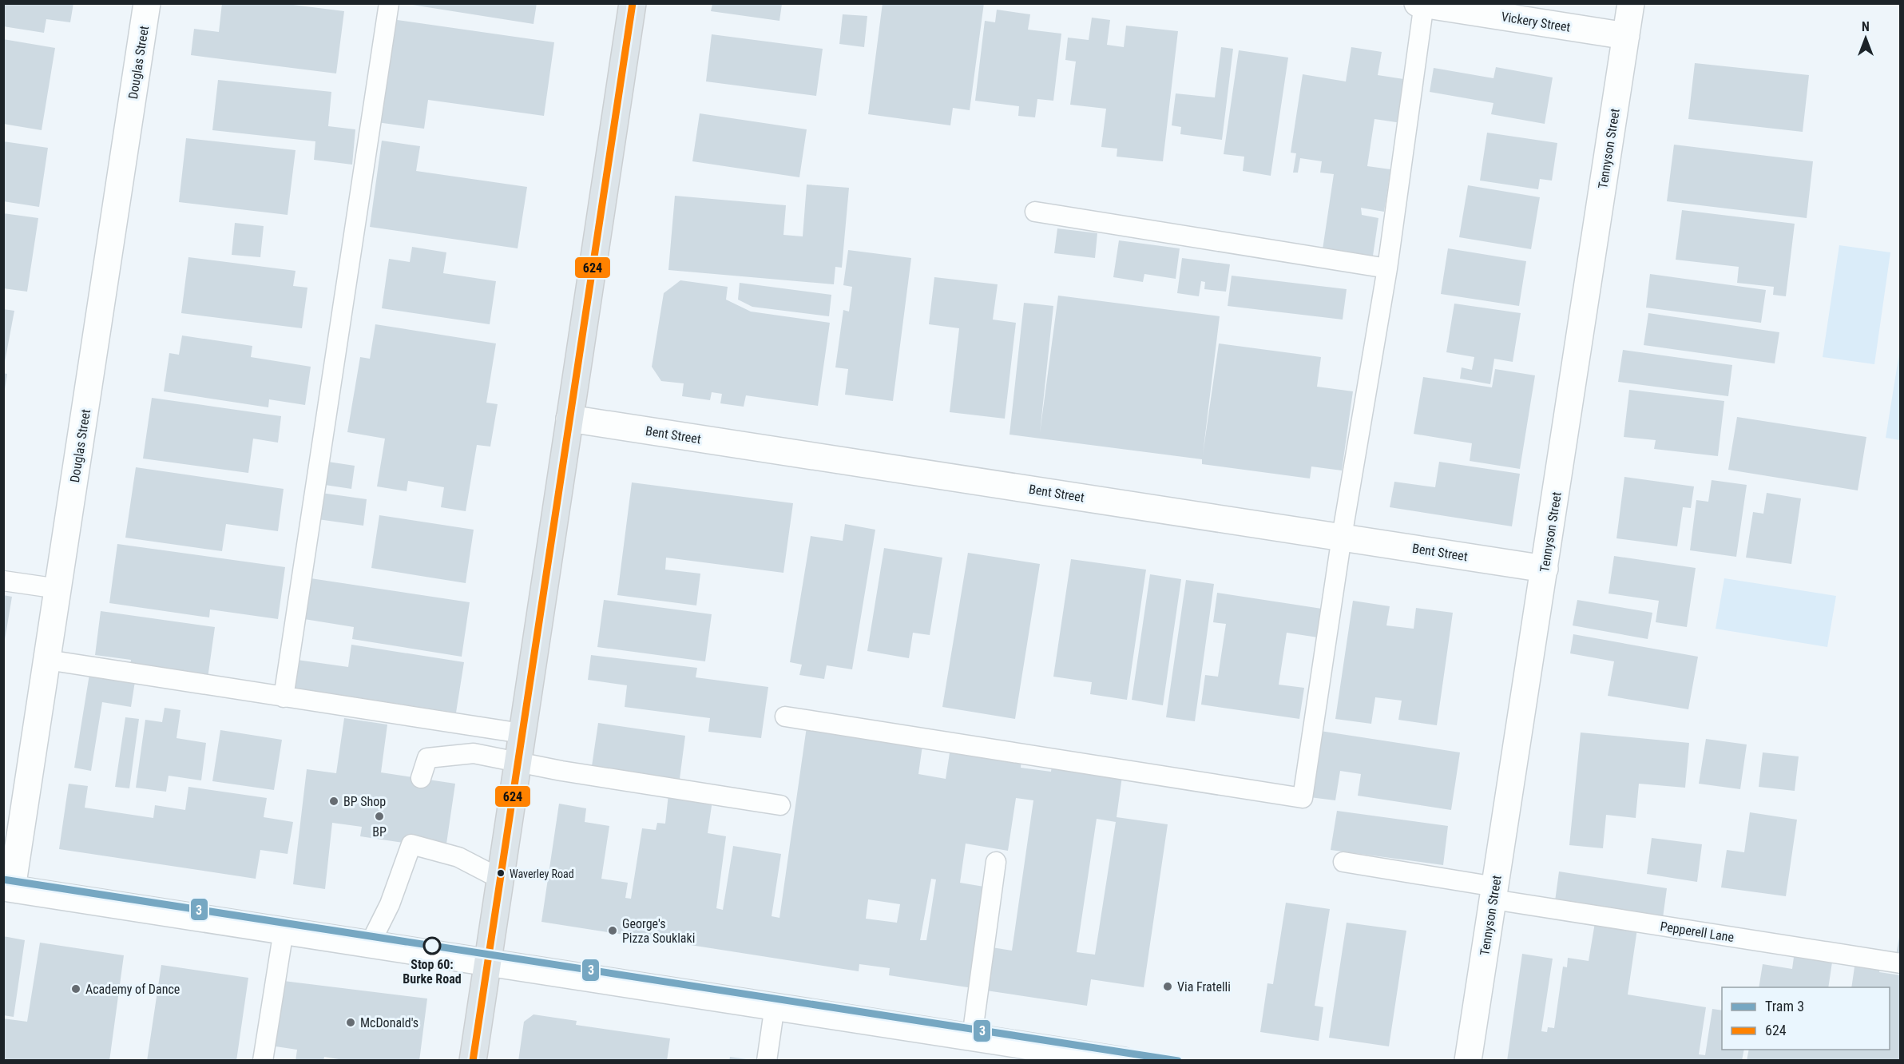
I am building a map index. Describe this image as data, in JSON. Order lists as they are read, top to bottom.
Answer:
{
  "streets": {
    "street": [
      "Vickery Street",
      "Douglas Street",
      "Tennyson Street",
      "Bent Street"
    ],
    "lane": ["Pepperell Lane"]
  },
  "crossings": [
    ["Vickery Street", "Tennyson Street"],
    ["Tennyson Street", "Bent Street"],
    ["Tennyson Street", "Pepperell Lane"]
  ],
  "places": [
    "BP Shop",
    "BP",
    "Waverley Road",
    "George's Pizza Souklaki",
    "Stop 60: Burke Road",
    "Via Fratelli",
    "Academy of Dance",
    "McDonald's"
  ],
  "lines": ["transit line 624", "tram line 3"],
  "legend": ["Tram 3", "624"],
  "north": "top"
}
